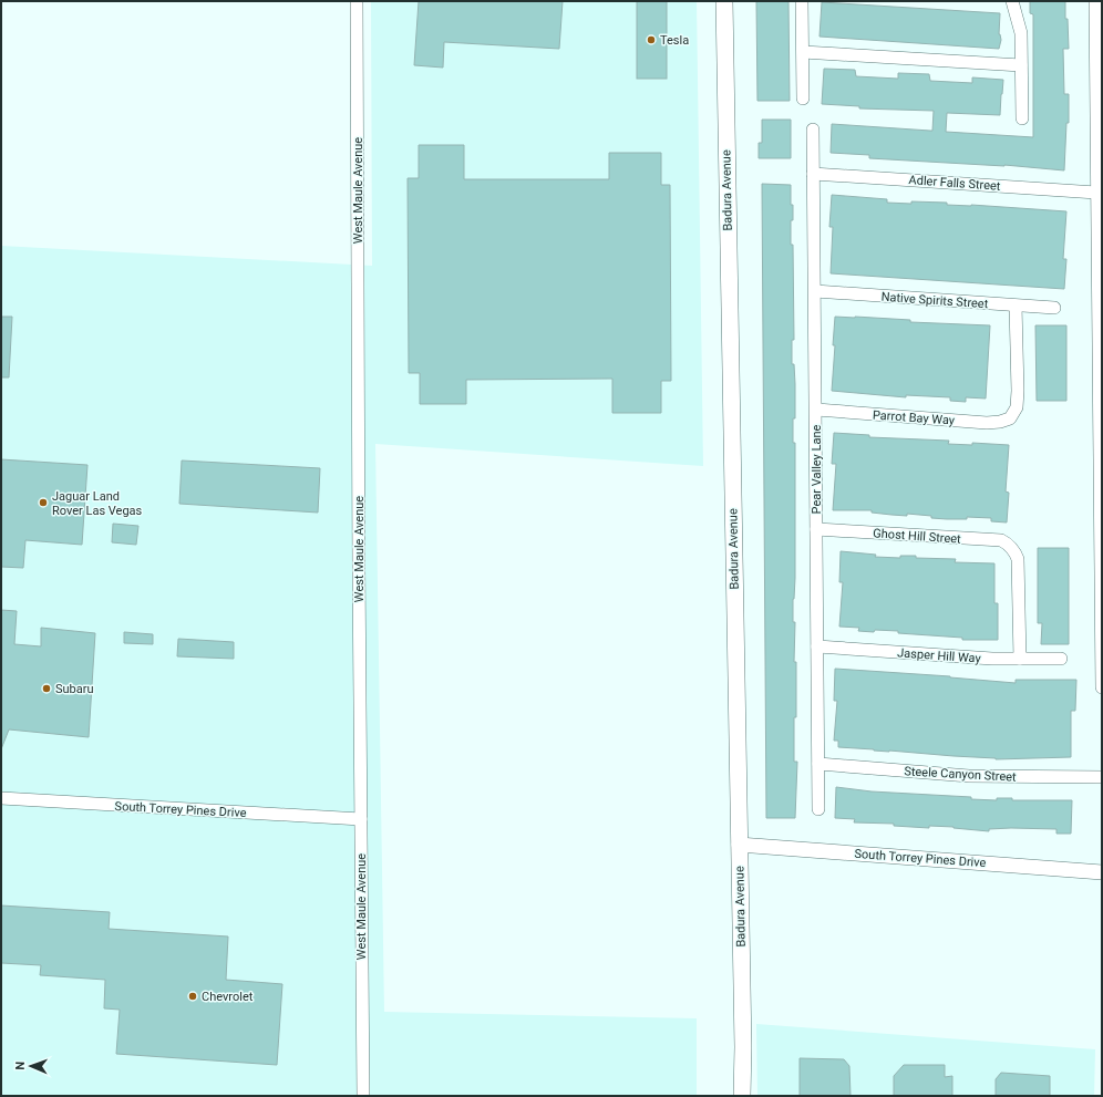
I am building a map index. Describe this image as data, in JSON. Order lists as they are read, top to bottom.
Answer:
{
  "streets": {
    "main road": ["Badura Avenue"],
    "street": [
      "Adler Falls Street",
      "West Maule Avenue",
      "Native Spirits Street",
      "Parrot Bay Way",
      "Pear Valley Lane",
      "Ghost Hill Street",
      "Jasper Hill Way",
      "Steele Canyon Street",
      "South Torrey Pines Drive"
    ]
  },
  "crossings": [
    ["Adler Falls Street", "Pear Valley Lane"],
    ["West Maule Avenue", "South Torrey Pines Drive"],
    ["Badura Avenue", "South Torrey Pines Drive"],
    ["Native Spirits Street", "Parrot Bay Way"],
    ["Native Spirits Street", "Pear Valley Lane"],
    ["Parrot Bay Way", "Pear Valley Lane"],
    ["Pear Valley Lane", "Ghost Hill Street"],
    ["Pear Valley Lane", "Jasper Hill Way"],
    ["Pear Valley Lane", "Steele Canyon Street"],
    ["Ghost Hill Street", "Jasper Hill Way"]
  ],
  "places": [
    "Tesla",
    "Jaguar Land Rover Las Vegas",
    "Subaru",
    "Chevrolet"
  ],
  "north": "left"
}
